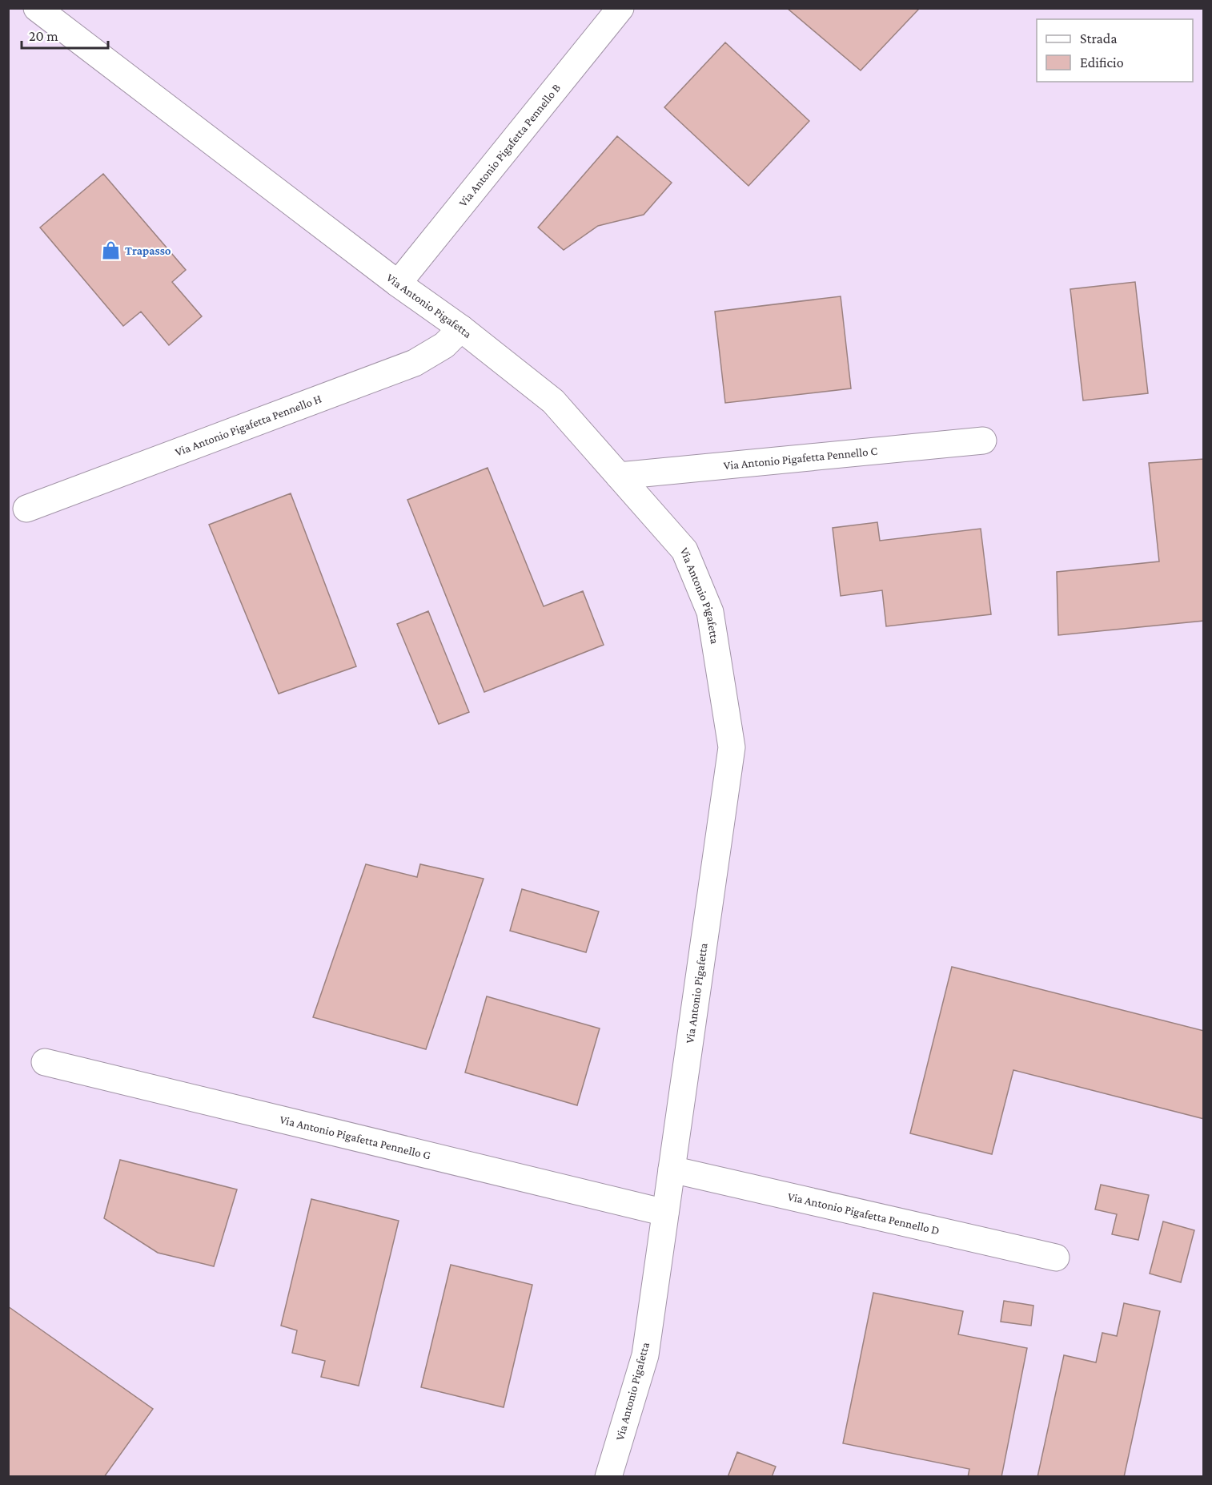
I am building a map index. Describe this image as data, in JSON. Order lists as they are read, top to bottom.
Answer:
{
  "streets": {
    "street": [
      "Via Antonio Pigafetta Pennello B",
      "Via Antonio Pigafetta",
      "Via Antonio Pigafetta Pennello H",
      "Via Antonio Pigafetta Pennello C",
      "Via Antonio Pigafetta Pennello G",
      "Via Antonio Pigafetta Pennello D"
    ]
  },
  "crossings": [
    ["Via Antonio Pigafetta Pennello B", "Via Antonio Pigafetta"],
    ["Via Antonio Pigafetta", "Via Antonio Pigafetta Pennello H"],
    ["Via Antonio Pigafetta", "Via Antonio Pigafetta Pennello C"],
    ["Via Antonio Pigafetta", "Via Antonio Pigafetta Pennello G"],
    ["Via Antonio Pigafetta", "Via Antonio Pigafetta Pennello D"]
  ],
  "places": {
    "shop": ["Trapasso"]
  },
  "legend": ["Strada", "Edificio"],
  "scale_bar": "20 m"
}
